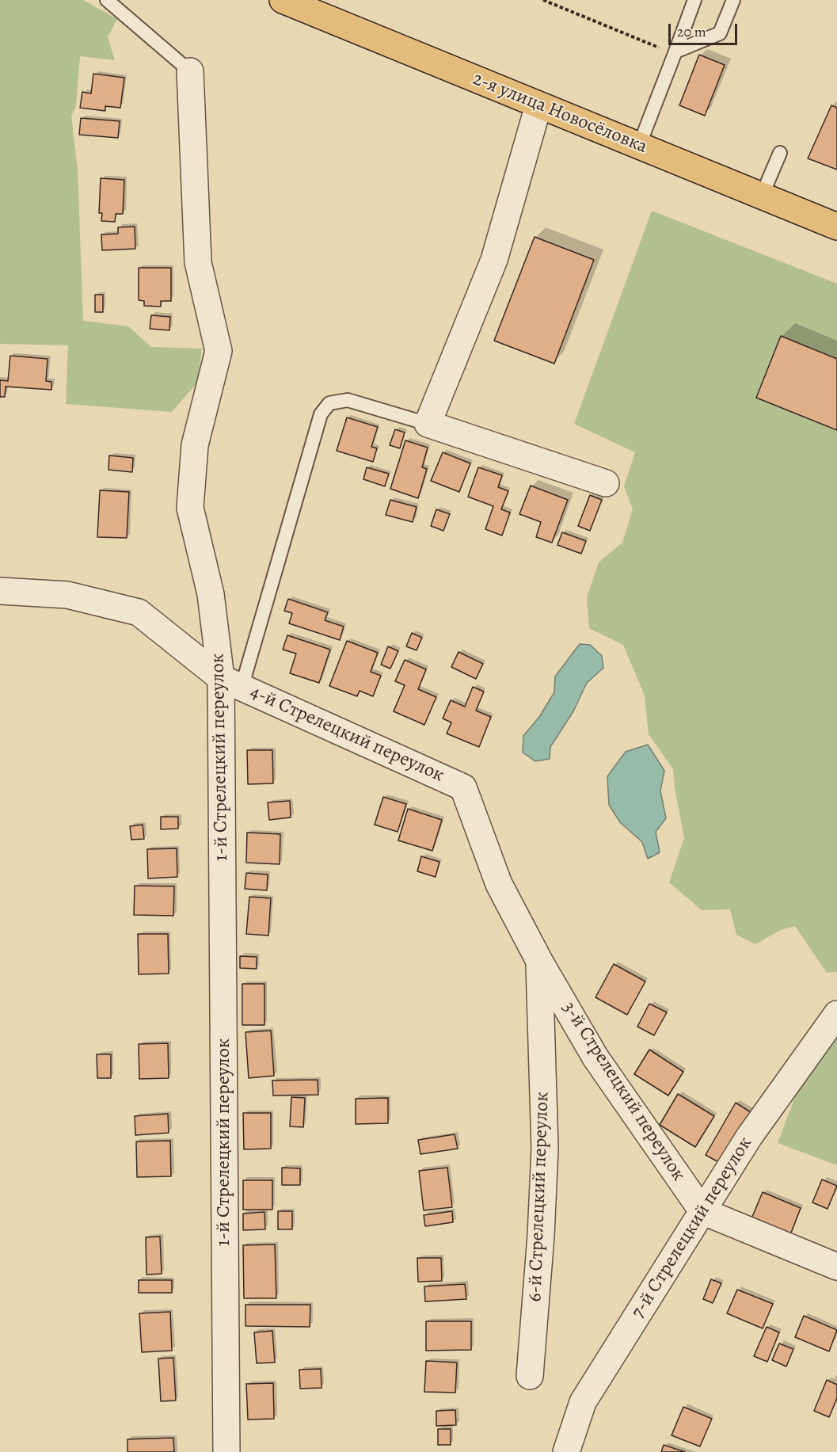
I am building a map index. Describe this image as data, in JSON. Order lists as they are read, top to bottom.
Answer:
{
  "streets": {
    "main road": ["2-я улица Новосёловка"],
    "street": [
      "4-й Стрелецкий переулок",
      "1-й Стрелецкий переулок",
      "3-й Стрелецкий переулок",
      "6-й Стрелецкий переулок",
      "7-й Стрелецкий переулок"
    ]
  },
  "crossings": [
    ["4-й Стрелецкий переулок", "1-й Стрелецкий переулок"],
    ["4-й Стрелецкий переулок", "3-й Стрелецкий переулок"],
    ["3-й Стрелецкий переулок", "6-й Стрелецкий переулок"],
    ["3-й Стрелецкий переулок", "7-й Стрелецкий переулок"]
  ],
  "scale_bar": "20 m"
}
